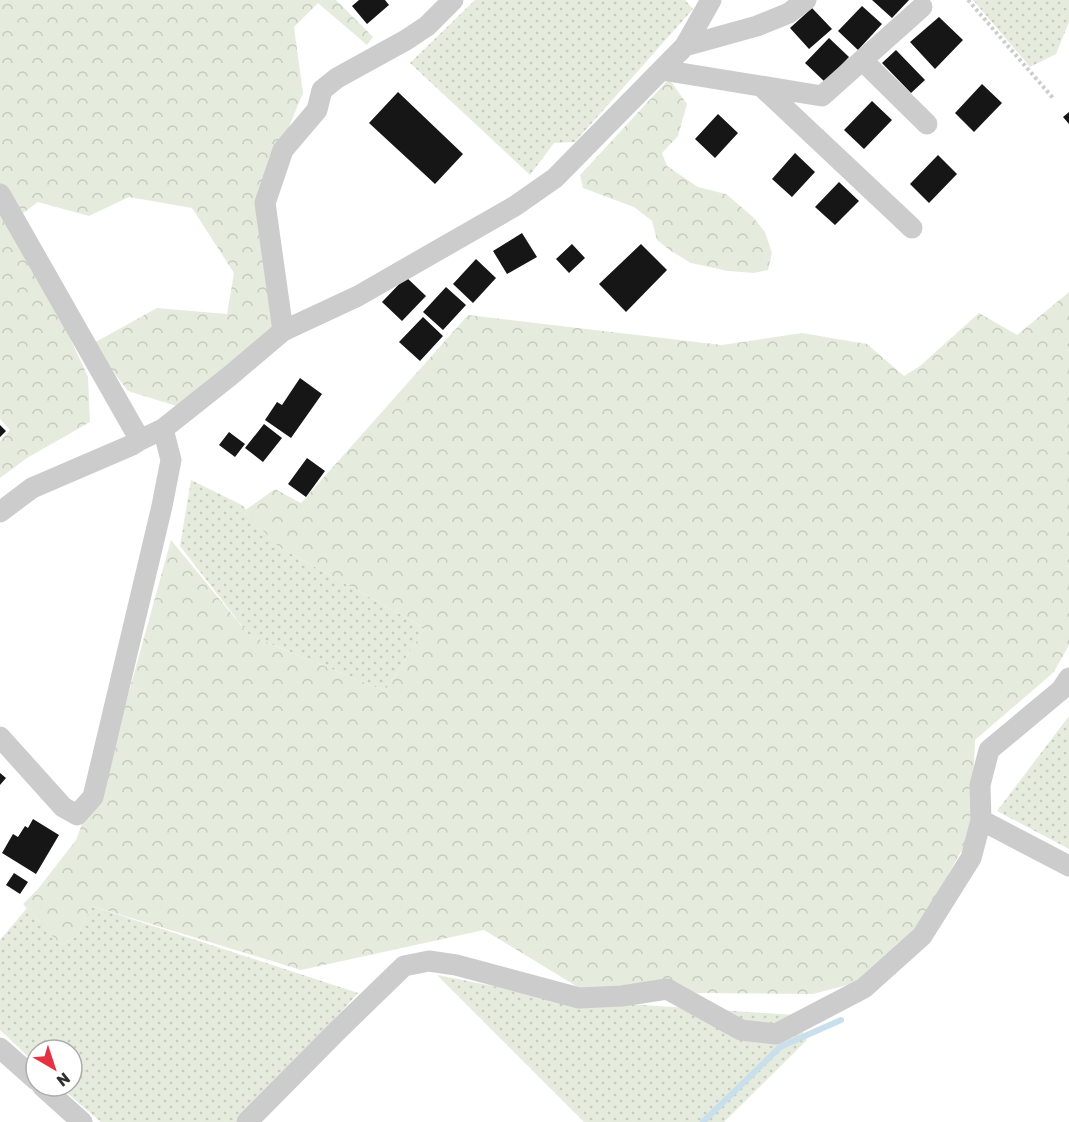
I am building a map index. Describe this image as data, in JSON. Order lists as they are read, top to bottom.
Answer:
{
  "north": "bottom right"
}
